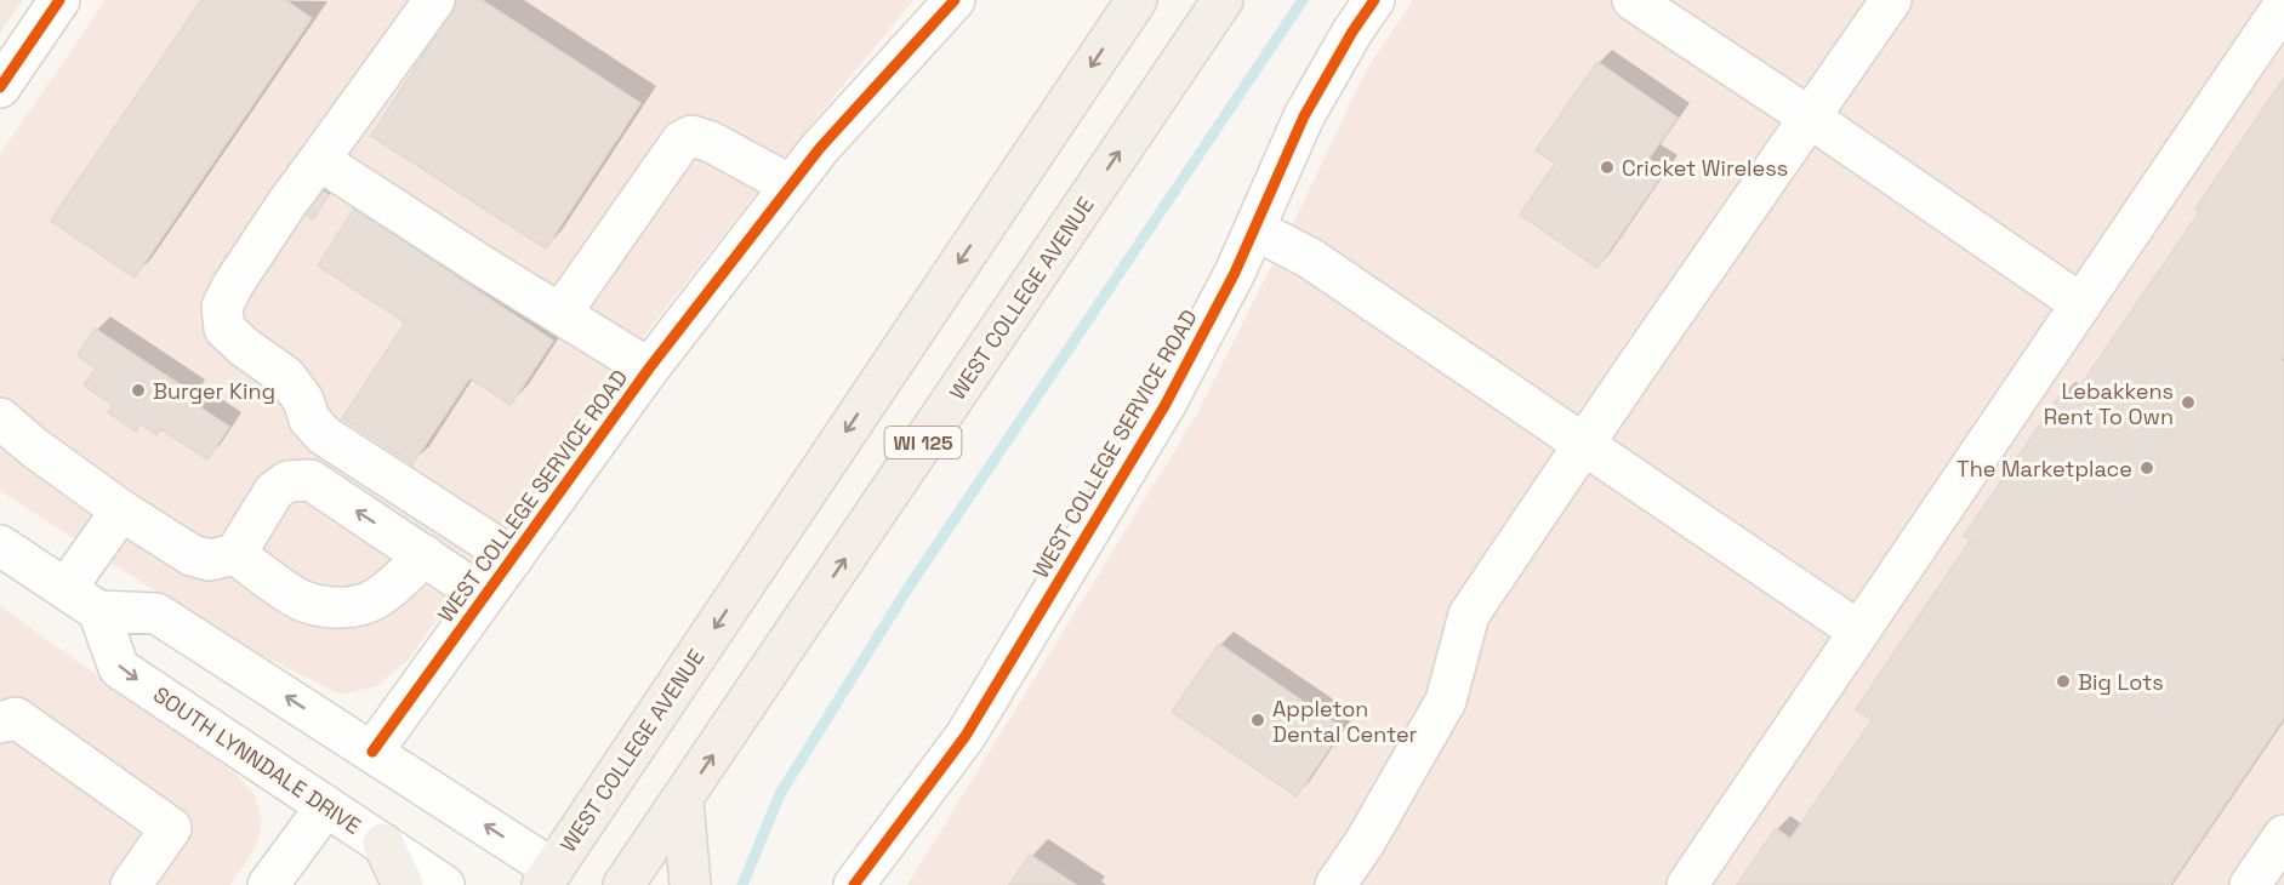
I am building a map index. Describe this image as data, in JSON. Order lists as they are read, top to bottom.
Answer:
{
  "streets": {
    "main road": ["WEST COLLEGE AVENUE", "WI 125"],
    "street": ["WEST COLLEGE SERVICE ROAD", "SOUTH LYNNDALE DRIVE"]
  },
  "places": [
    "Cricket Wireless",
    "Burger King",
    "Lebakkens Rent To Own",
    "The Marketplace",
    "Big Lots",
    "Appleton Dental Center"
  ]
}
